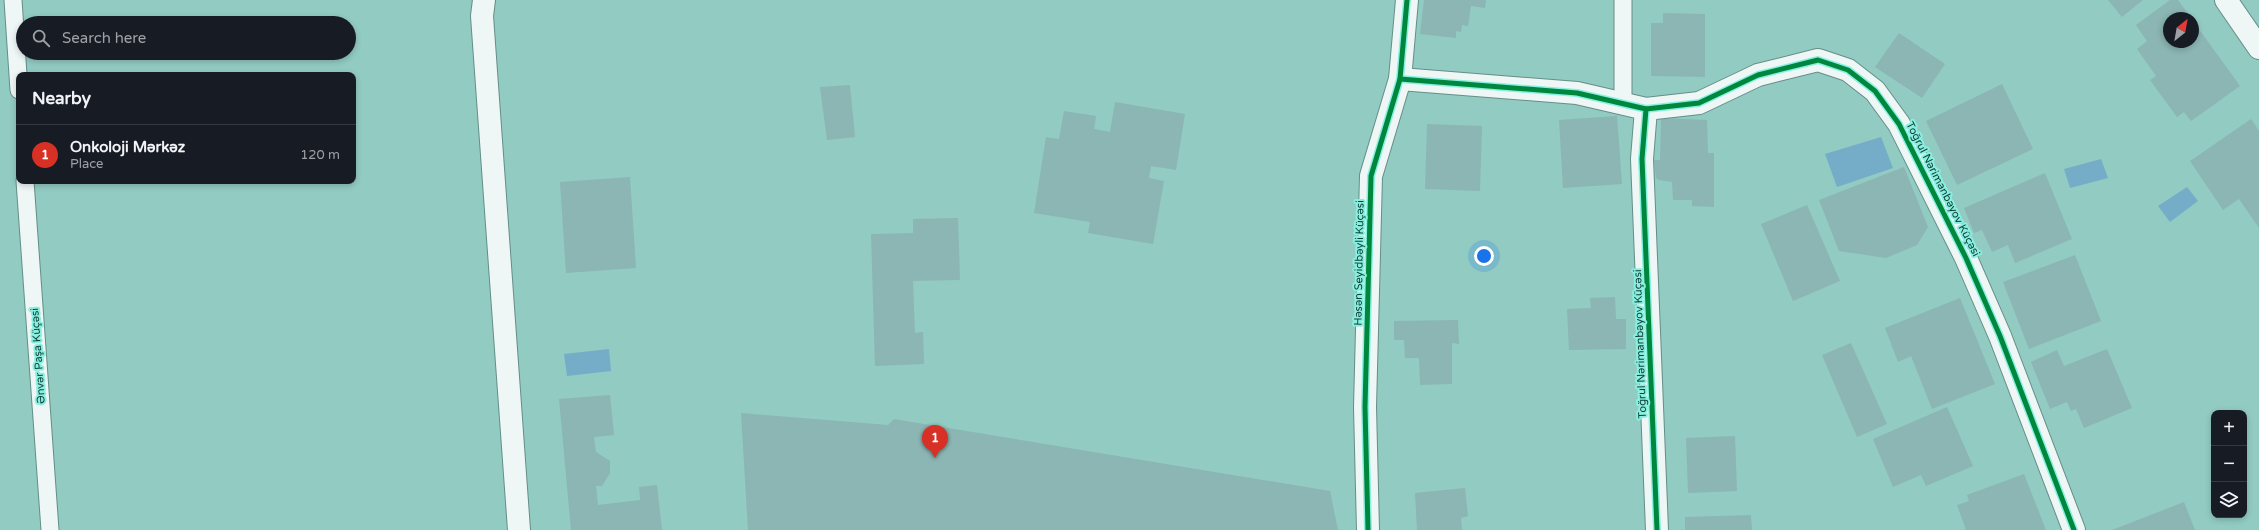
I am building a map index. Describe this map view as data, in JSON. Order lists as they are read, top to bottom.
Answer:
{
  "streets": {
    "street": ["Toğrul Nərimanbəyov Küçəsi", "Həsən Seyidbəyli Küçəsi"],
    "lane": ["Ənvər Paşa Küçəsi"]
  },
  "crossings": [
    ["Toğrul Nərimanbəyov Küçəsi", "Həsən Seyidbəyli Küçəsi"]
  ],
  "north": "top right",
  "page": {
    "search": "Search here",
    "heading": "Nearby",
    "list": [
      {
        "mark": "1",
        "name": "Onkoloji Mərkəz",
        "note": "Place",
        "value": "120 m"
      }
    ],
    "map_buttons": ["+", "−"],
    "pins": "1"
  }
}
